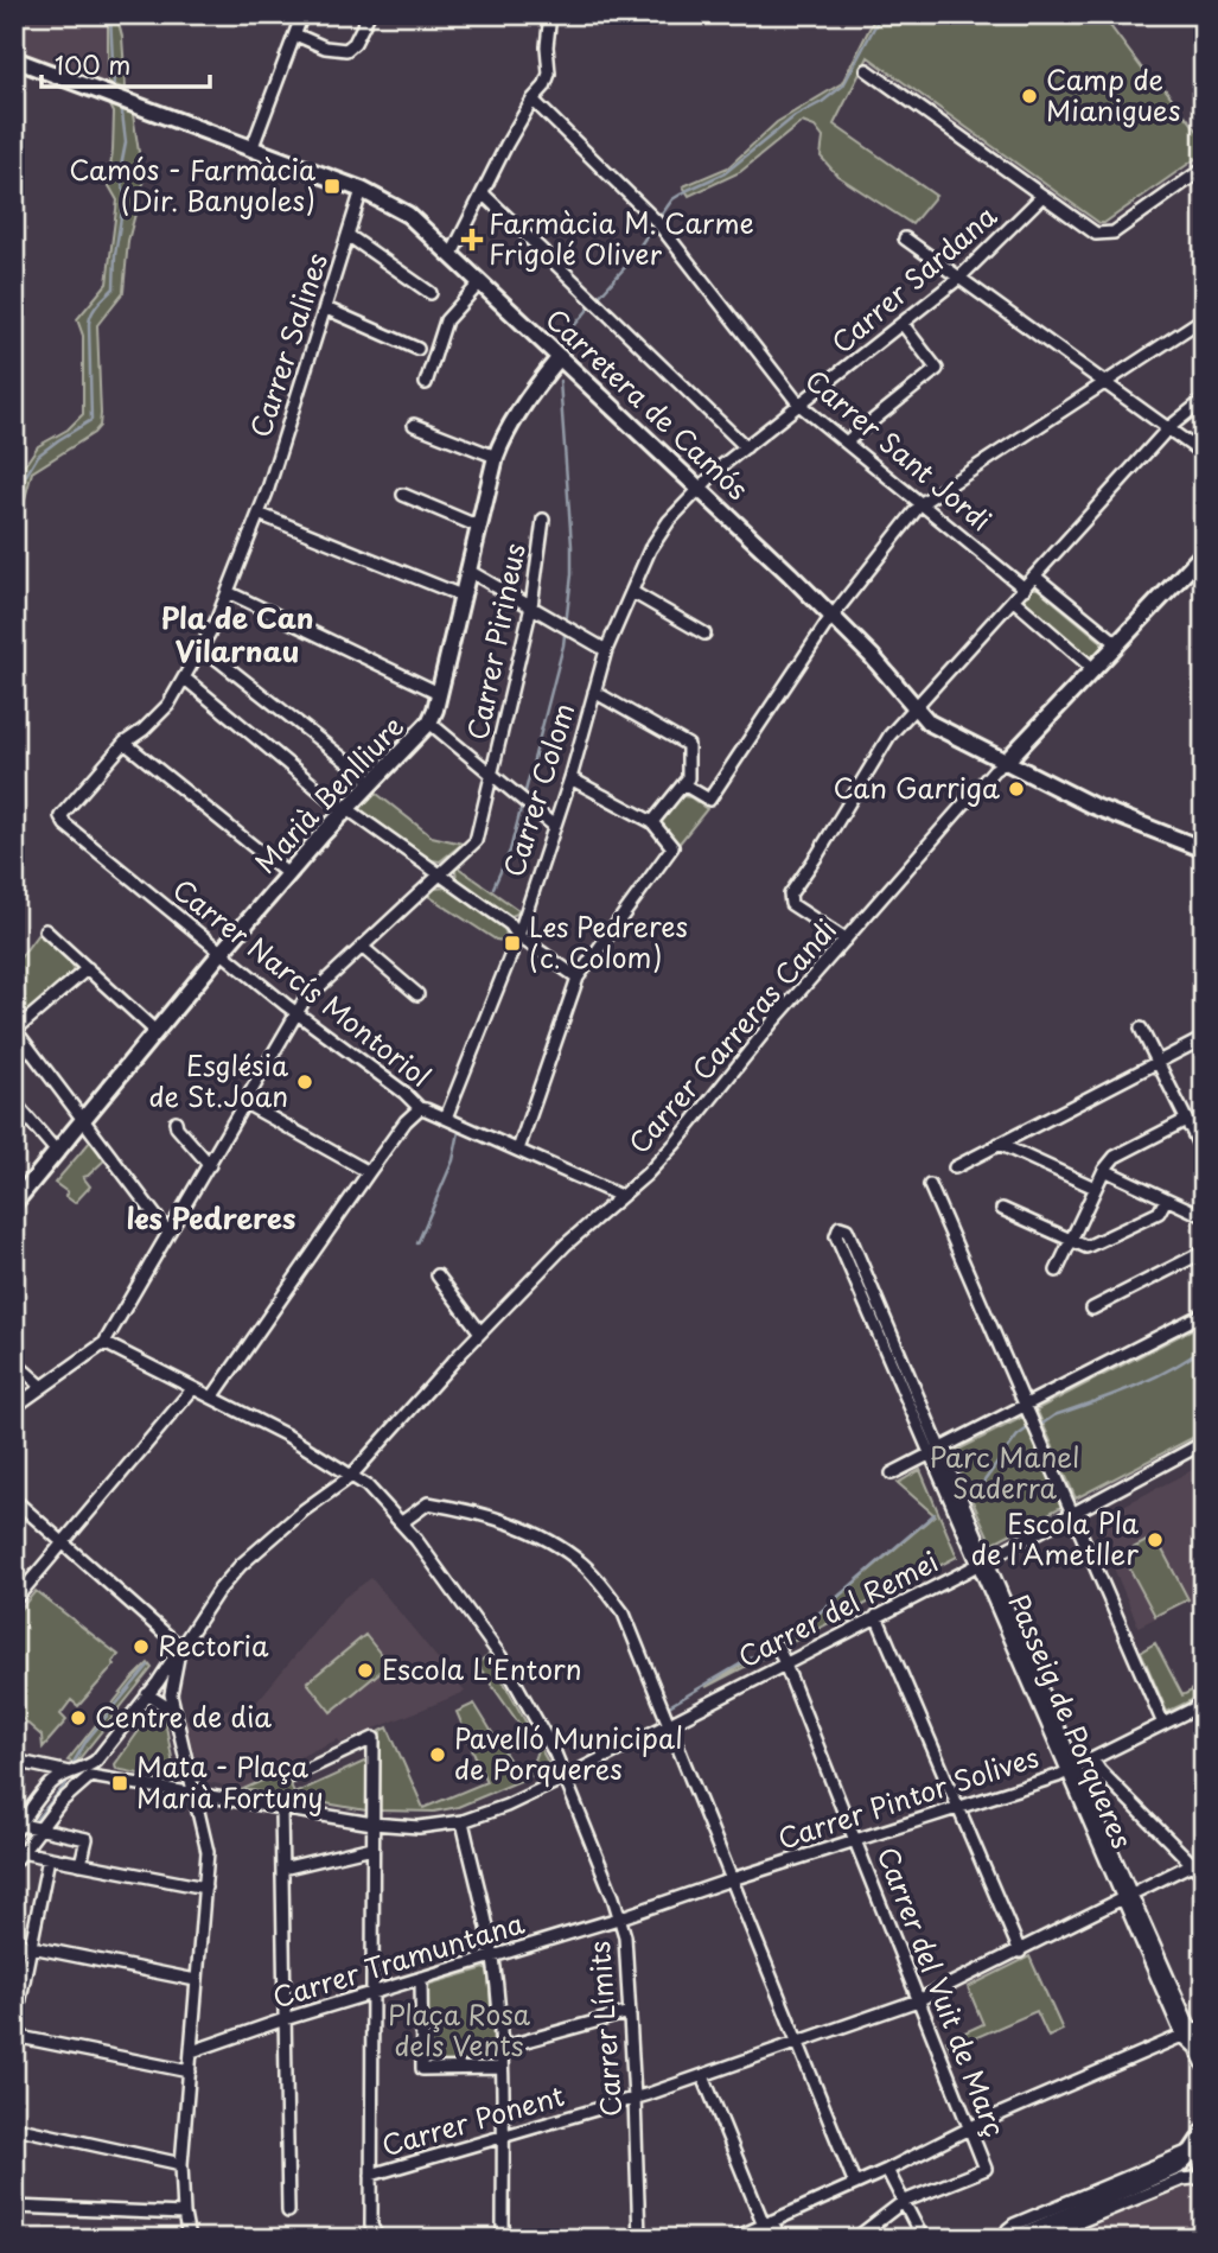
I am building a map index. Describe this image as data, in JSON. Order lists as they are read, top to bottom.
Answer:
{
  "streets": {
    "street": [
      "Carrer Sardana",
      "Carrer Salines",
      "Carretera de Camós",
      "Carrer Sant Jordi",
      "Carrer Pirineus",
      "Carrer Colom",
      "Marià Benlliure",
      "Carrer Narcís Montoriol",
      "Carrer Carreras Candi",
      "Carrer del Remei",
      "Passeig de Porqueres",
      "Carrer Pintor Solives",
      "Carrer Tramuntana",
      "Carrer del Vuit de Març",
      "Carrer Límits",
      "Carrer Ponent"
    ]
  },
  "crossings": [
    ["Carrer Sardana", "Carretera de Camós"],
    ["Carrer Sardana", "Carrer Sant Jordi"],
    ["Carrer Sardana", "Carrer Colom"],
    ["Carrer Salines", "Carretera de Camós"],
    ["Carrer Salines", "Carrer Narcís Montoriol"],
    ["Carretera de Camós", "Carrer Colom"],
    ["Carretera de Camós", "Marià Benlliure"],
    ["Carretera de Camós", "Carrer Carreras Candi"],
    ["Carrer Pirineus", "Carrer Narcís Montoriol"],
    ["Carrer Pirineus", "Carrer Límits"],
    ["Carrer Colom", "Carrer Narcís Montoriol"],
    ["Marià Benlliure", "Carrer Narcís Montoriol"],
    ["Carrer Narcís Montoriol", "Carrer Carreras Candi"],
    ["Carrer Carreras Candi", "Carrer Límits"],
    ["Carrer del Remei", "Passeig de Porqueres"],
    ["Carrer del Remei", "Carrer del Vuit de Març"],
    ["Carrer del Remei", "Carrer Límits"],
    ["Passeig de Porqueres", "Carrer Pintor Solives"],
    ["Passeig de Porqueres", "Carrer Ponent"],
    ["Carrer Pintor Solives", "Carrer Tramuntana"],
    ["Carrer Pintor Solives", "Carrer del Vuit de Març"],
    ["Carrer Pintor Solives", "Carrer Límits"],
    ["Carrer Tramuntana", "Carrer Límits"],
    ["Carrer del Vuit de Març", "Carrer Ponent"],
    ["Carrer Límits", "Carrer Ponent"]
  ],
  "districts": ["Pla de Can Vilarnau", "les Pedreres"],
  "parks": ["Parc Manel Saderra", "Plaça Rosa dels Vents"],
  "places": {
    "other": [
      "Camp de Mianigues",
      "Can Garriga",
      "Església de St.Joan",
      "Escola Pla de l'Ametller",
      "Rectoria",
      "Escola L'Entorn",
      "Centre de dia",
      "Pavelló Municipal de Porqueres"
    ],
    "transit": ["Camós - Farmàcia (Dir. Banyoles)", "Les Pedreres (c. Colom)", "Mata - Plaça Marià Fortuny"],
    "health": ["Farmàcia M. Carme Frigolé Oliver"]
  },
  "scale_bar": "100 m"
}
